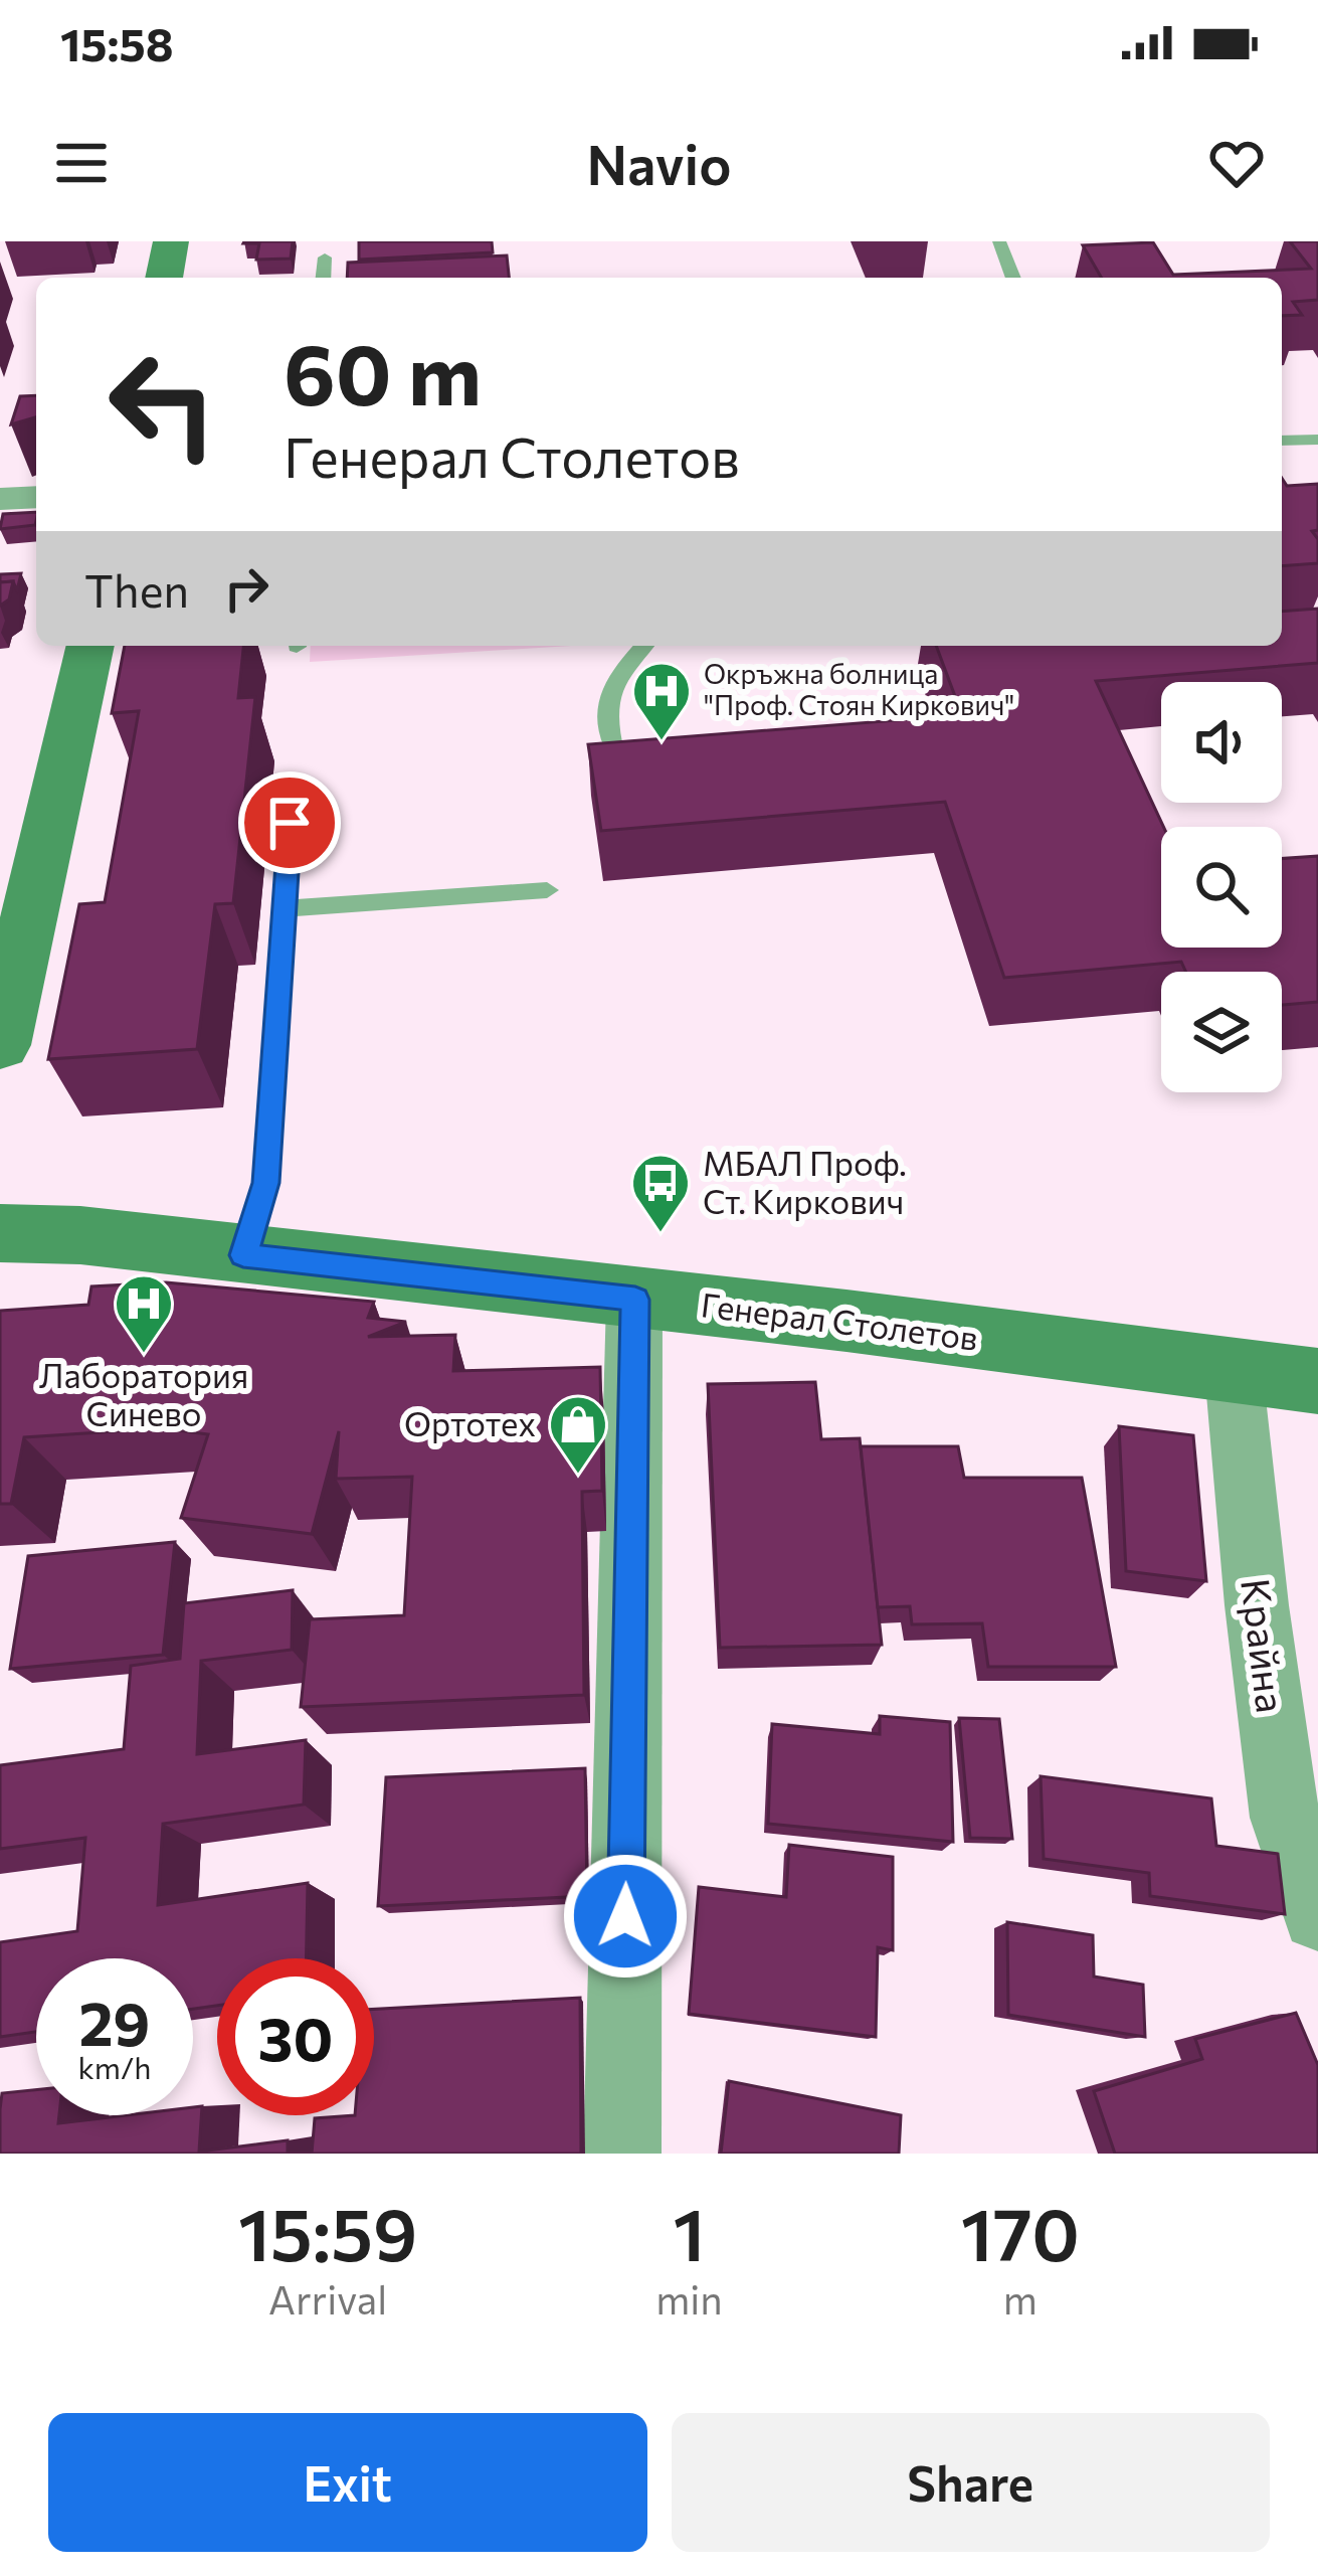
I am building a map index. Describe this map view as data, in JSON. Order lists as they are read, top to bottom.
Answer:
{
  "streets": {
    "main road": ["Генерал Столетов"],
    "street": ["Крайна"]
  },
  "crossings": [
    ["Генерал Столетов", "Крайна"]
  ],
  "places": {
    "hospital": ["Окръжна болница \"Проф. Стоян Киркович\"", "Лаборатория Синево"],
    "bus stop": ["МБАЛ Проф. Ст. Киркович"],
    "shop": ["Ортотех"]
  },
  "page": {
    "status": "15:58",
    "header": "Navio",
    "turn": ["60 m", "Генерал Столетов"],
    "then": "Then",
    "speed": "29 km/h",
    "limit": "30",
    "eta": [
      "15:59",
      "Arrival",
      "1",
      "min",
      "170",
      "m"
    ],
    "buttons": ["Exit", "Share"]
  }
}
